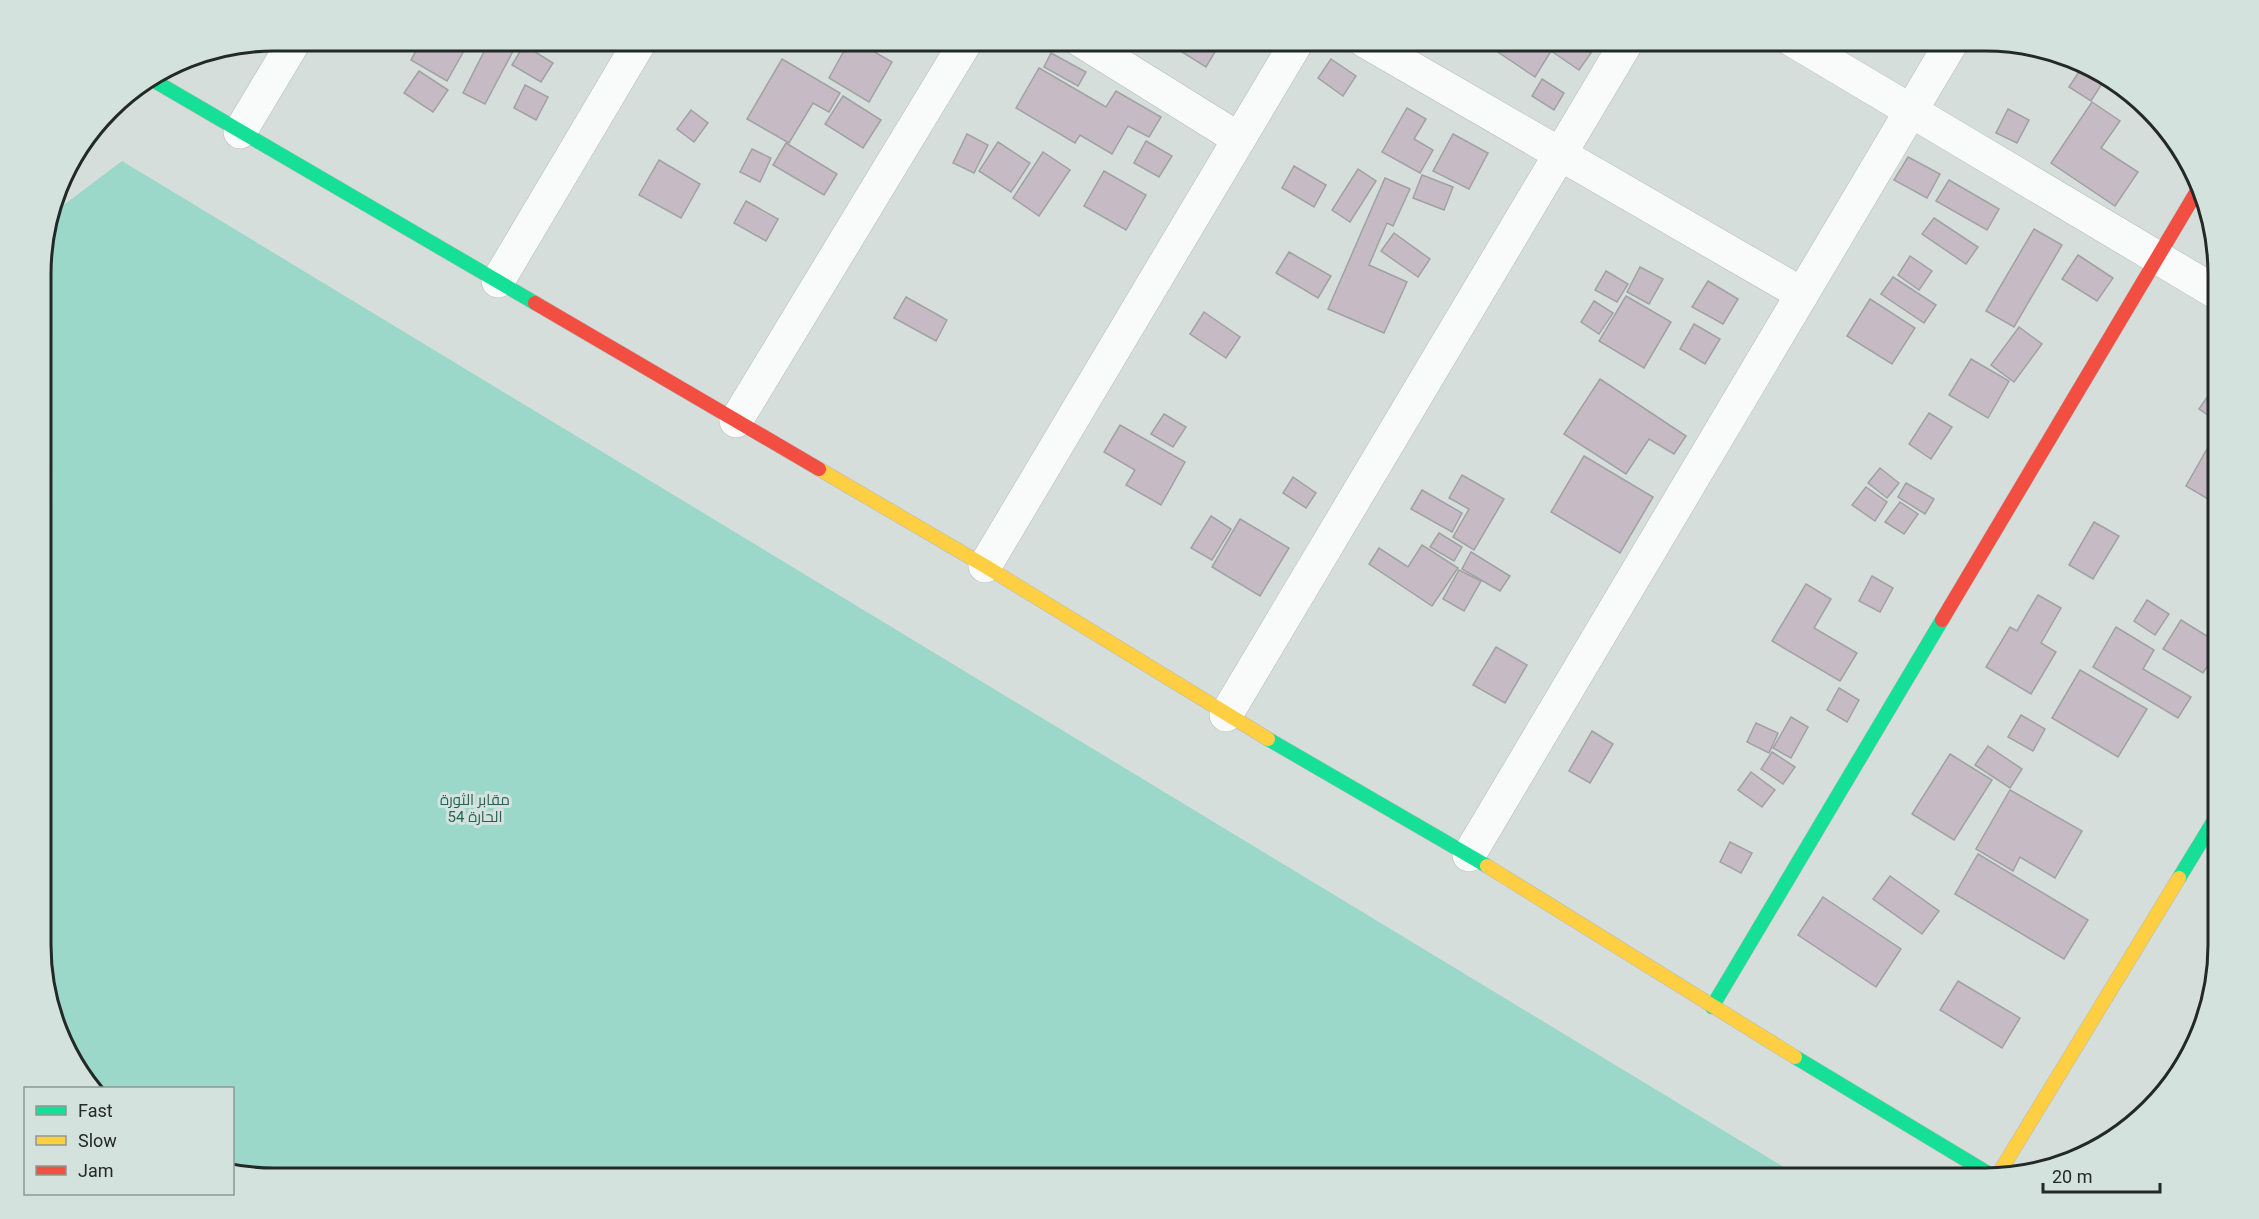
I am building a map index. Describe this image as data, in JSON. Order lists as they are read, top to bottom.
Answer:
{
  "parks": ["مقابر الثورة الحارة 54"],
  "legend": ["Fast", "Slow", "Jam"],
  "scale_bar": "20 m"
}
